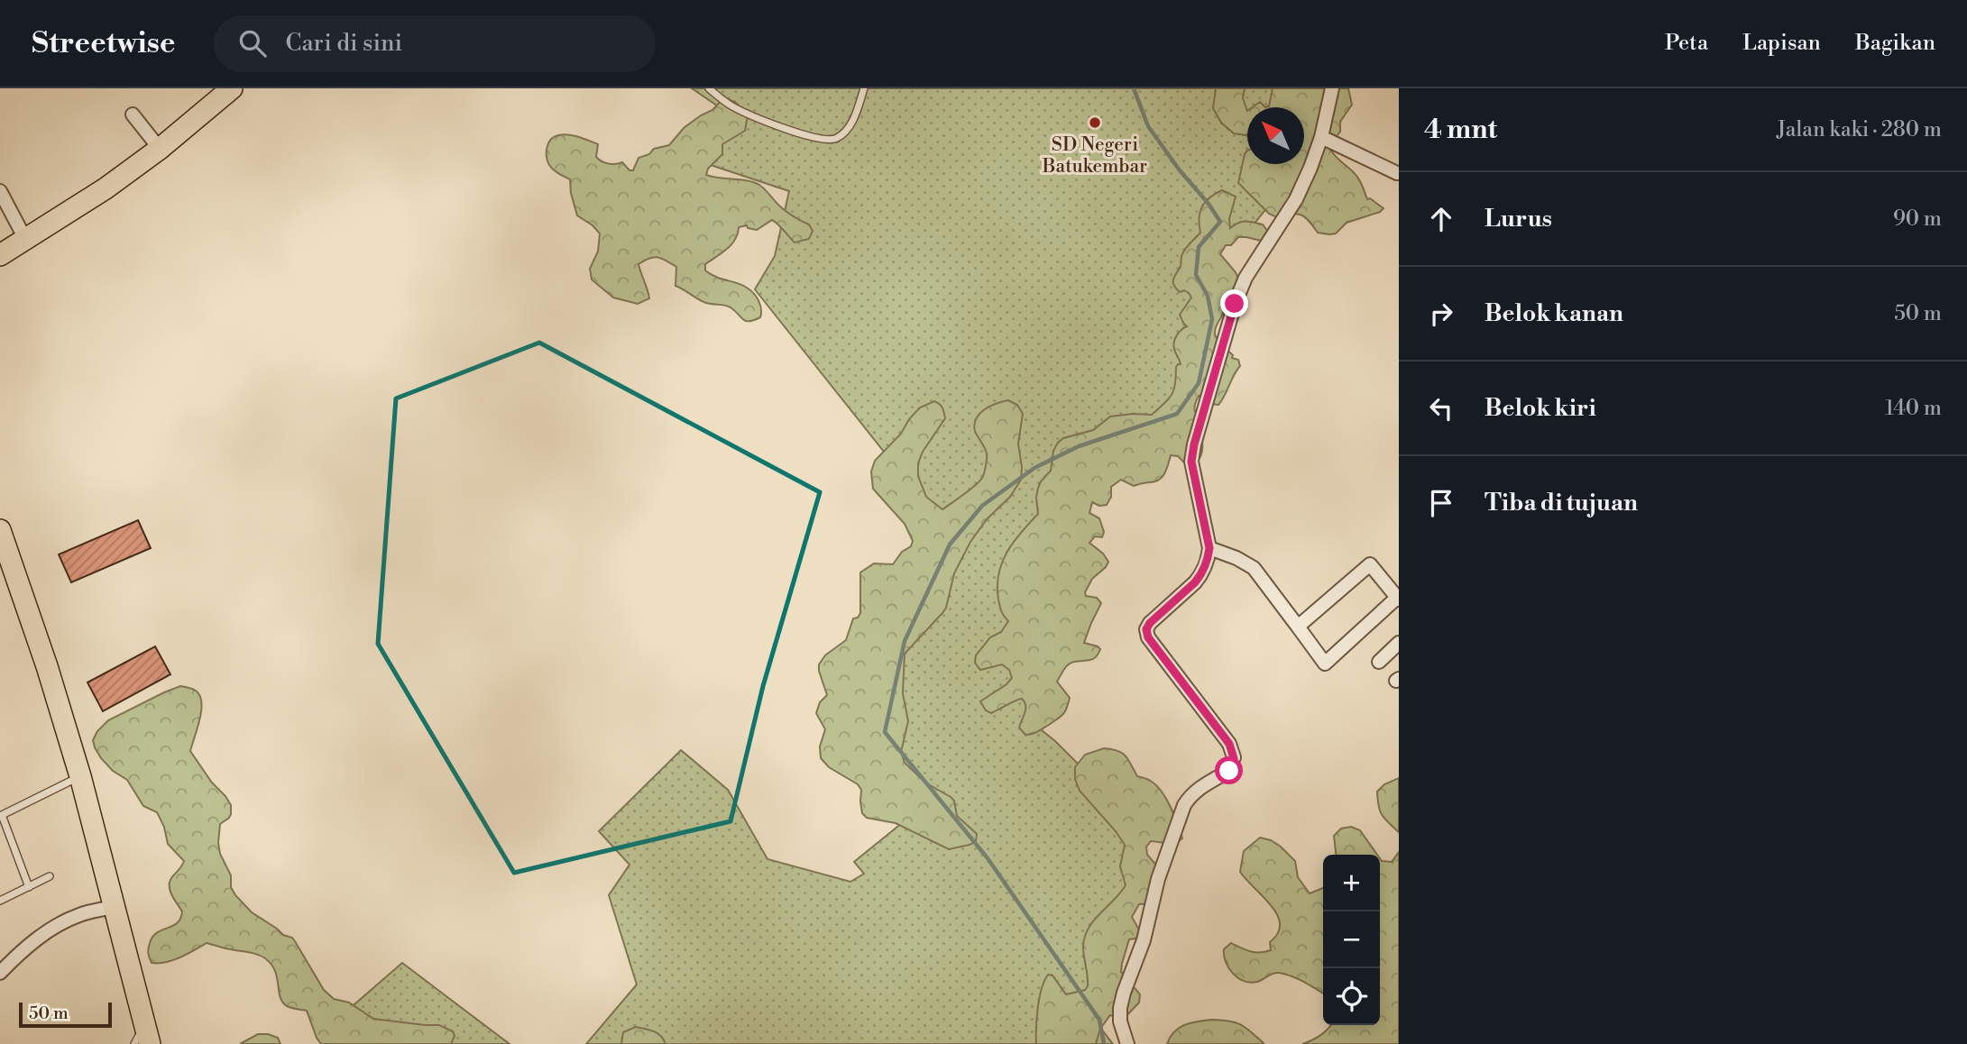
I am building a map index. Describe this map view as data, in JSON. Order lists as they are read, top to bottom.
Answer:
{
  "places": ["SD Negeri Batukembar"],
  "scale_bar": "50 m",
  "north": "top left",
  "page": {
    "header": "Streetwise",
    "search": "Cari di sini",
    "nav": ["Peta", "Lapisan", "Bagikan"],
    "heading": ["4 mnt", "Jalan kaki · 280 m"],
    "list": [
      ["Lurus", "90 m"],
      ["Belok kanan", "50 m"],
      ["Belok kiri", "140 m"],
      "Tiba di tujuan"
    ],
    "map_buttons": ["+", "−"],
    "scale": "50 m"
  }
}
